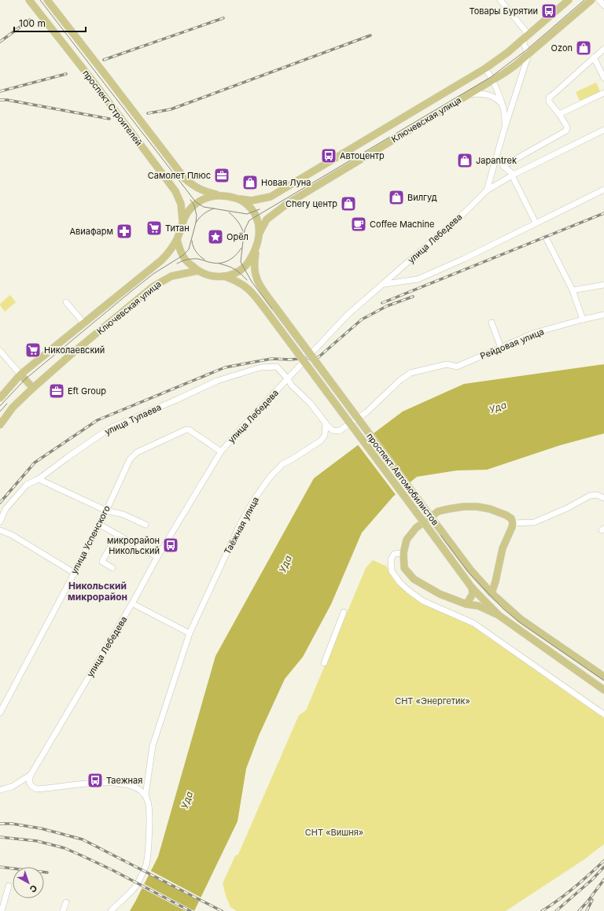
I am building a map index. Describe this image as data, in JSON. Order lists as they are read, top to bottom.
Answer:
{
  "streets": {
    "main road": ["проспект Строителей", "Ключевская улица", "проспект Автомобилистов"],
    "street": [
      "улица Лебедева",
      "Рейдовая улица",
      "улица Тулаева",
      "Таёжная улица",
      "улица Успенского"
    ]
  },
  "crossings": [
    ["проспект Строителей", "Ключевская улица"],
    ["проспект Строителей", "проспект Автомобилистов"],
    ["Ключевская улица", "проспект Автомобилистов"],
    ["улица Лебедева", "улица Тулаева"],
    ["улица Лебедева", "улица Успенского"],
    ["Рейдовая улица", "Таёжная улица"]
  ],
  "districts": ["Никольский микрорайон"],
  "water": ["Уда"],
  "parks": ["СНТ «Энергетик»", "СНТ «Вишня»"],
  "places": {
    "bus stop": [
      "Товары Бурятии",
      "Автоцентр",
      "микрорайон Никольский",
      "Таежная"
    ],
    "shop": [
      "Ozon",
      "Japantrek",
      "Новая Луна",
      "Вилгуд",
      "Chery центр"
    ],
    "office": ["Самолет Плюс", "Eft Group"],
    "cafe": ["Coffee Machine"],
    "supermarket": ["Титан", "Николаевский"],
    "pharmacy": ["Авиафарм"],
    "place": ["Орёл"]
  },
  "scale_bar": "100 m",
  "north": "bottom right"
}
